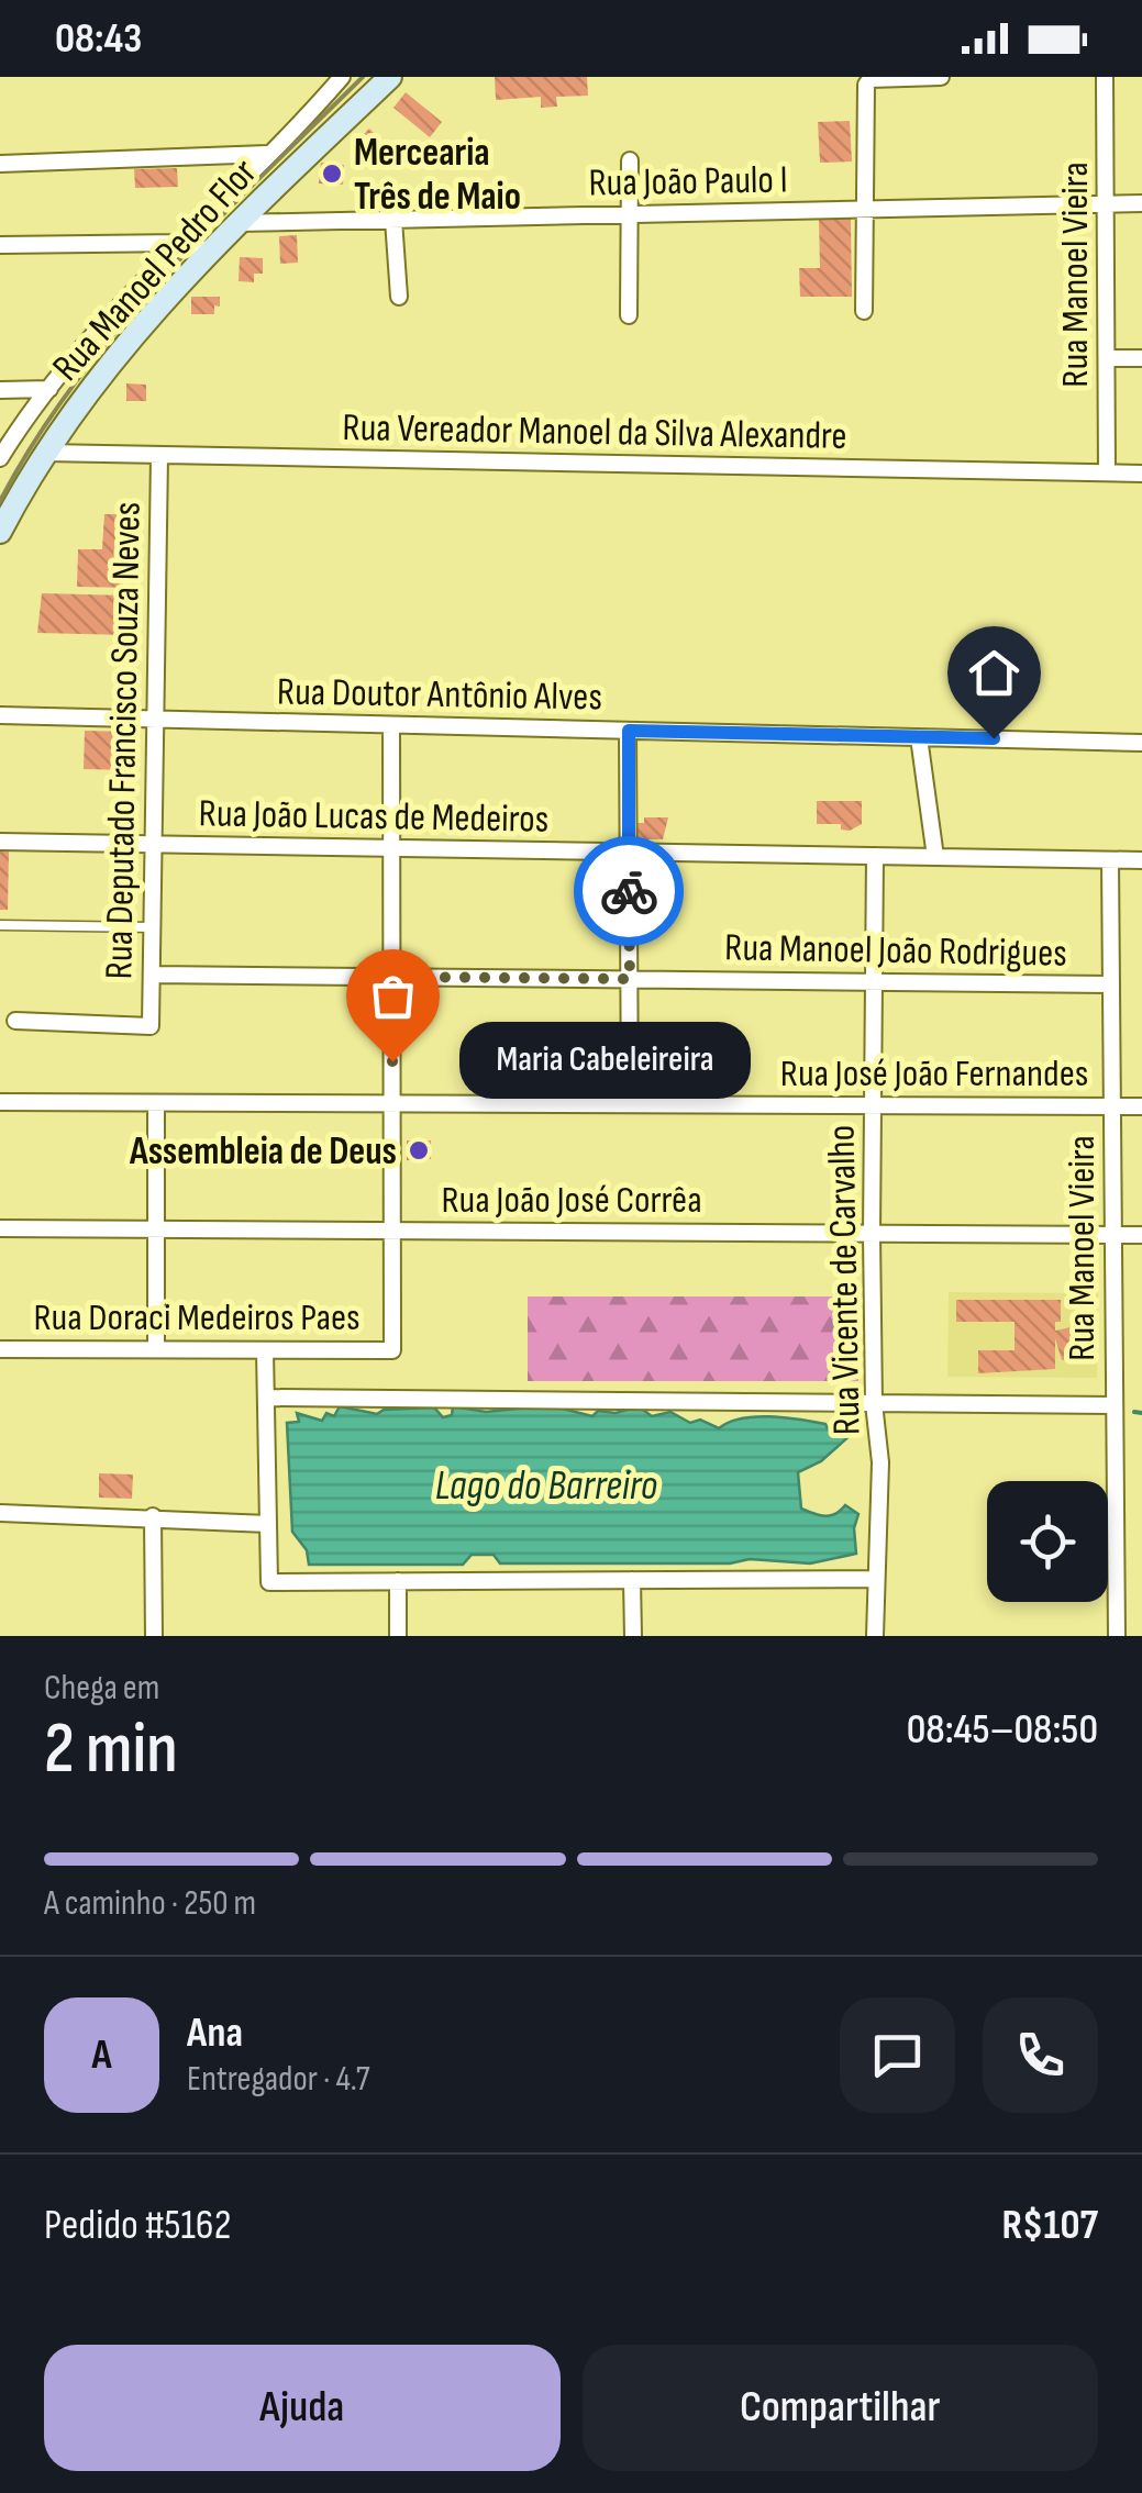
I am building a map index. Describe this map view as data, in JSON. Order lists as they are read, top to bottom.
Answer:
{
  "streets": {
    "main road": ["Rua Manoel Pedro Flor"],
    "street": [
      "Rua João Paulo I",
      "Rua Manoel Vieira",
      "Rua Vereador Manoel da Silva Alexandre",
      "Rua Doutor Antônio Alves",
      "Rua Deputado Francisco Souza Neves",
      "Rua João Lucas de Medeiros",
      "Rua Manoel João Rodrigues",
      "Rua José João Fernandes",
      "Rua João José Corrêa",
      "Rua Vicente de Carvalho",
      "Rua Doraci Medeiros Paes"
    ]
  },
  "crossings": [
    ["Rua João Paulo I", "Rua Manoel Pedro Flor"],
    ["Rua João Paulo I", "Rua Manoel Vieira"],
    ["Rua Manoel Pedro Flor", "Rua Vereador Manoel da Silva Alexandre"],
    ["Rua Manoel Vieira", "Rua Vereador Manoel da Silva Alexandre"],
    ["Rua Manoel Vieira", "Rua João Lucas de Medeiros"],
    ["Rua Manoel Vieira", "Rua Manoel João Rodrigues"],
    ["Rua Manoel Vieira", "Rua José João Fernandes"],
    ["Rua Manoel Vieira", "Rua João José Corrêa"],
    ["Rua Vereador Manoel da Silva Alexandre", "Rua Deputado Francisco Souza Neves"],
    ["Rua Doutor Antônio Alves", "Rua Deputado Francisco Souza Neves"],
    ["Rua Deputado Francisco Souza Neves", "Rua João Lucas de Medeiros"],
    ["Rua Deputado Francisco Souza Neves", "Rua Manoel João Rodrigues"],
    ["Rua João Lucas de Medeiros", "Rua Vicente de Carvalho"],
    ["Rua Manoel João Rodrigues", "Rua Vicente de Carvalho"],
    ["Rua José João Fernandes", "Rua Vicente de Carvalho"],
    ["Rua João José Corrêa", "Rua Vicente de Carvalho"],
    ["Rua João José Corrêa", "Rua Doraci Medeiros Paes"]
  ],
  "water": ["Lago do Barreiro"],
  "places": ["Mercearia Três de Maio", "Maria Cabeleireira", "Assembleia de Deus"],
  "page": {
    "status": "08:43",
    "bubble": "Maria Cabeleireira",
    "heading": ["2 min", "Chega em", "08:45–08:50"],
    "panel": [
      "Ana",
      "Entregador · 4.7",
      "Pedido #5162",
      "R$107"
    ],
    "bar": "A caminho · 250 m",
    "round": "A",
    "buttons": ["Ajuda", "Compartilhar"]
  }
}
